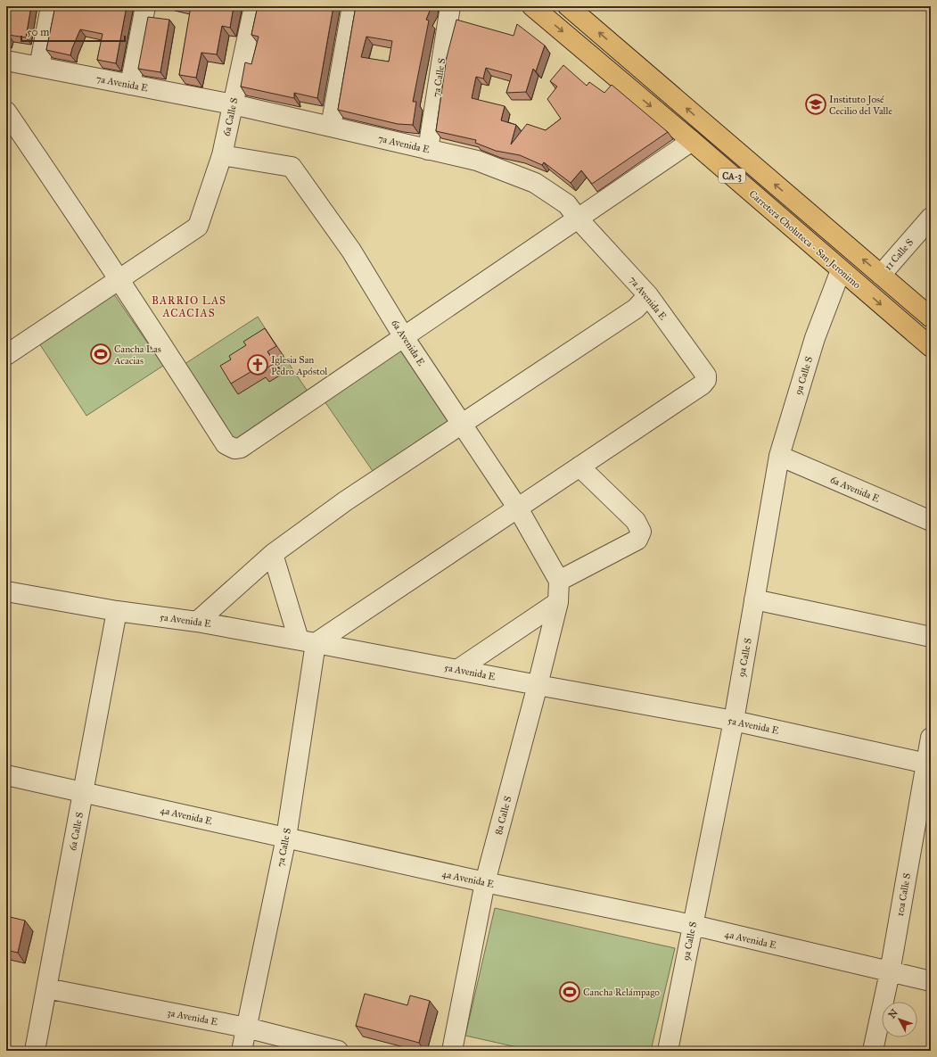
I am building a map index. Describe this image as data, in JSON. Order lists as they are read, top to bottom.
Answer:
{
  "streets": {
    "highway": ["CA-3", "Carretera Choluteca - San Jeronimo"],
    "street": [
      "7a Calle S",
      "7a Avenida E",
      "6a Calle S",
      "11 Calle S",
      "6a Avenida E",
      "9a Calle S",
      "5a Avenida E",
      "4a Avenida E",
      "8a Calle S",
      "10a Calle S",
      "3a Avenida E"
    ]
  },
  "crossings": [
    ["7a Calle S", "7a Avenida E"],
    ["7a Calle S", "5a Avenida E"],
    ["7a Calle S", "4a Avenida E"],
    ["7a Calle S", "3a Avenida E"],
    ["7a Avenida E", "6a Calle S"],
    ["6a Calle S", "6a Avenida E"],
    ["6a Calle S", "5a Avenida E"],
    ["6a Calle S", "4a Avenida E"],
    ["6a Calle S", "3a Avenida E"],
    ["CA-3", "11 Calle S"],
    ["Carretera Choluteca - San Jeronimo", "9a Calle S"],
    ["6a Avenida E", "9a Calle S"],
    ["6a Avenida E", "8a Calle S"],
    ["9a Calle S", "5a Avenida E"],
    ["9a Calle S", "4a Avenida E"],
    ["5a Avenida E", "8a Calle S"],
    ["5a Avenida E", "10a Calle S"],
    ["4a Avenida E", "8a Calle S"],
    ["4a Avenida E", "10a Calle S"]
  ],
  "districts": ["BARRIO LAS ACACIAS"],
  "places": {
    "school or university": ["Instituto José Cecilio del Valle"],
    "sports": ["Cancha Las Acacias", "Cancha Relámpago"],
    "church": ["Iglesia San Pedro Apóstol"]
  },
  "scale_bar": "50 m",
  "north": "top left"
}
